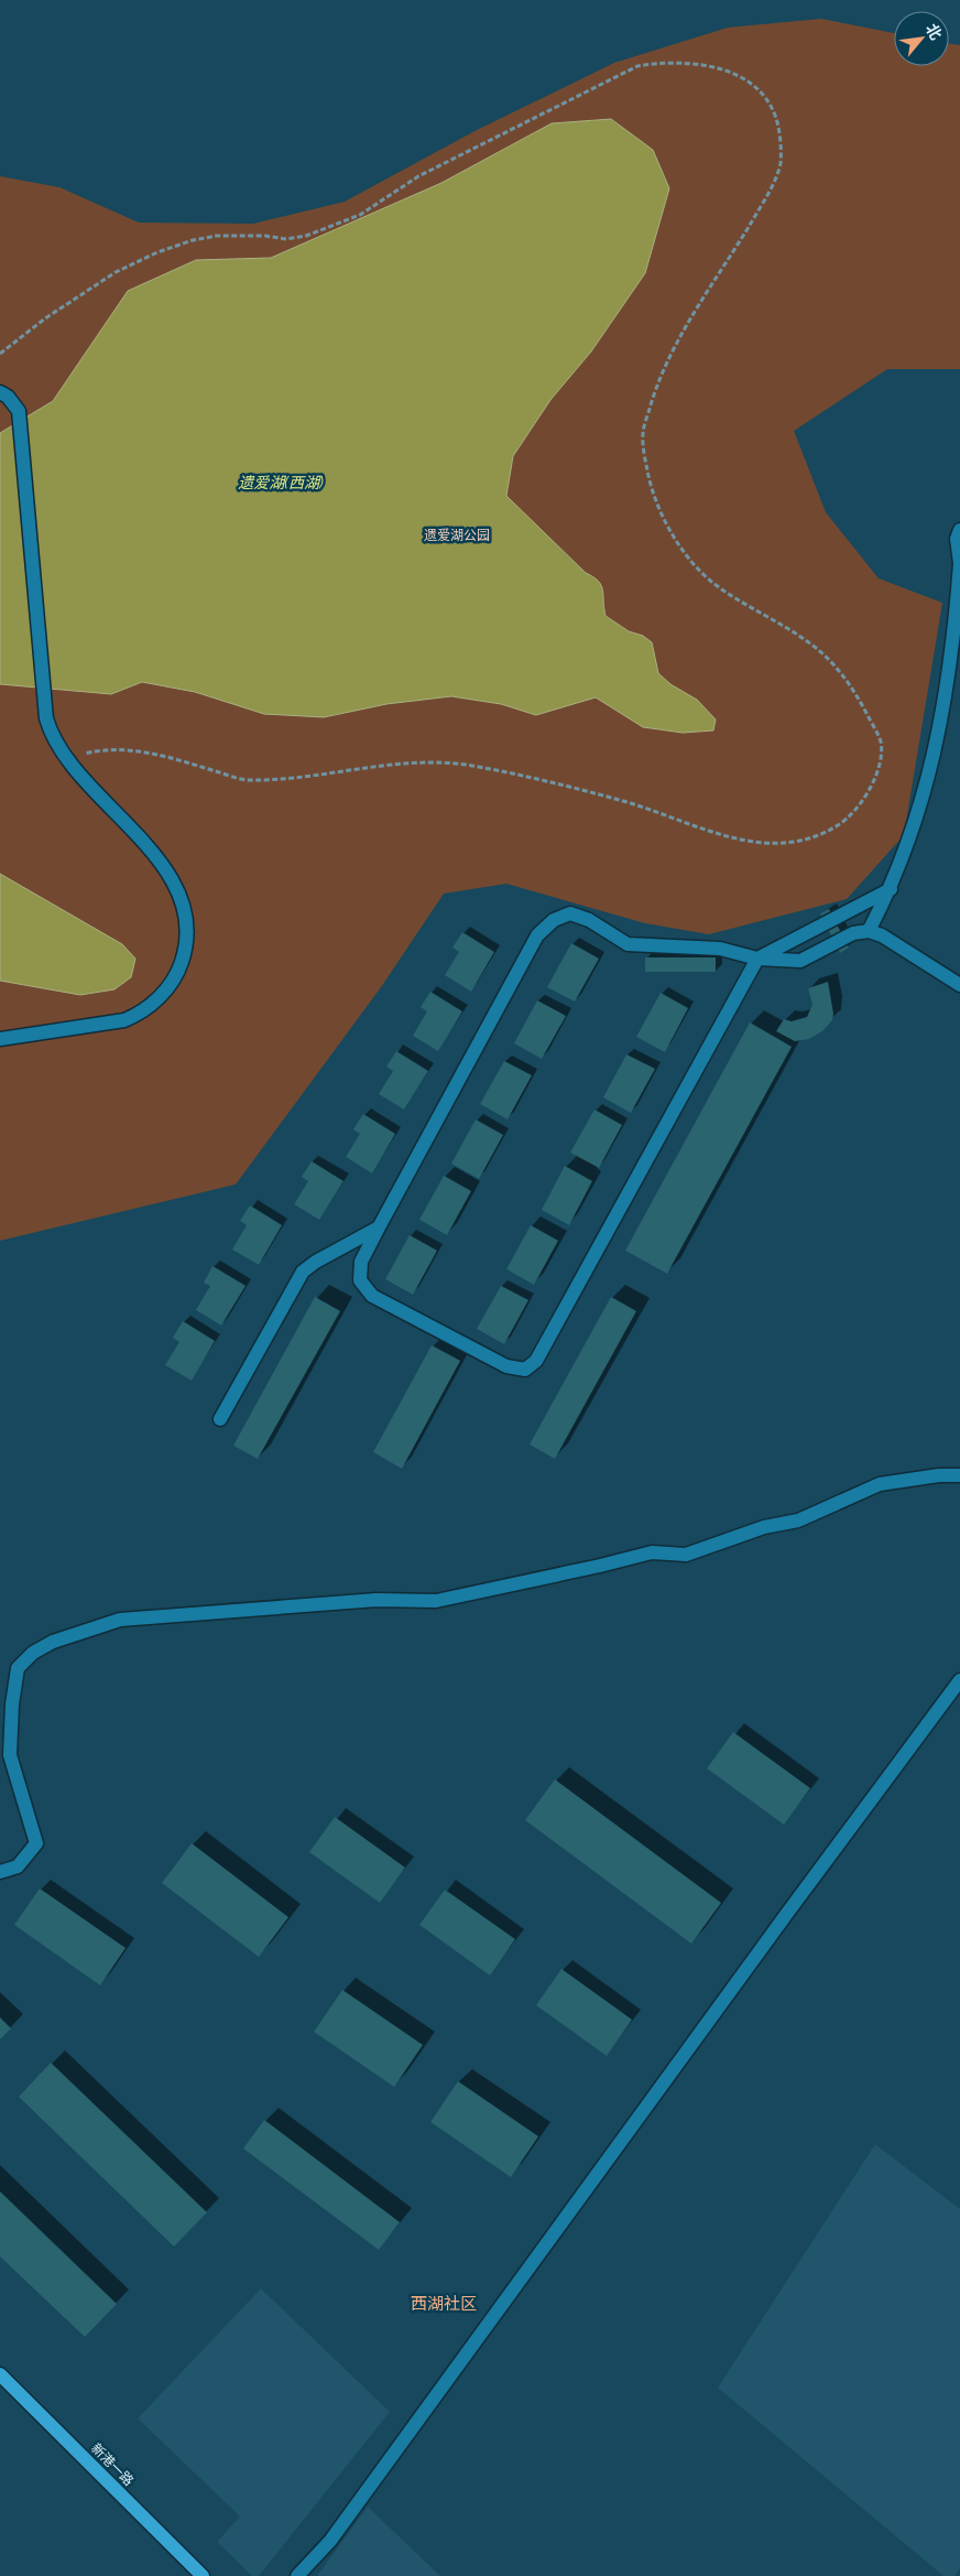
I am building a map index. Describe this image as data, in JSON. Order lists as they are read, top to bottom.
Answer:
{
  "streets": {
    "main road": ["新港一路"]
  },
  "districts": ["西湖社区"],
  "water": ["遗爱湖(西湖)"],
  "parks": ["遗爱湖公园"],
  "north": "top right"
}
